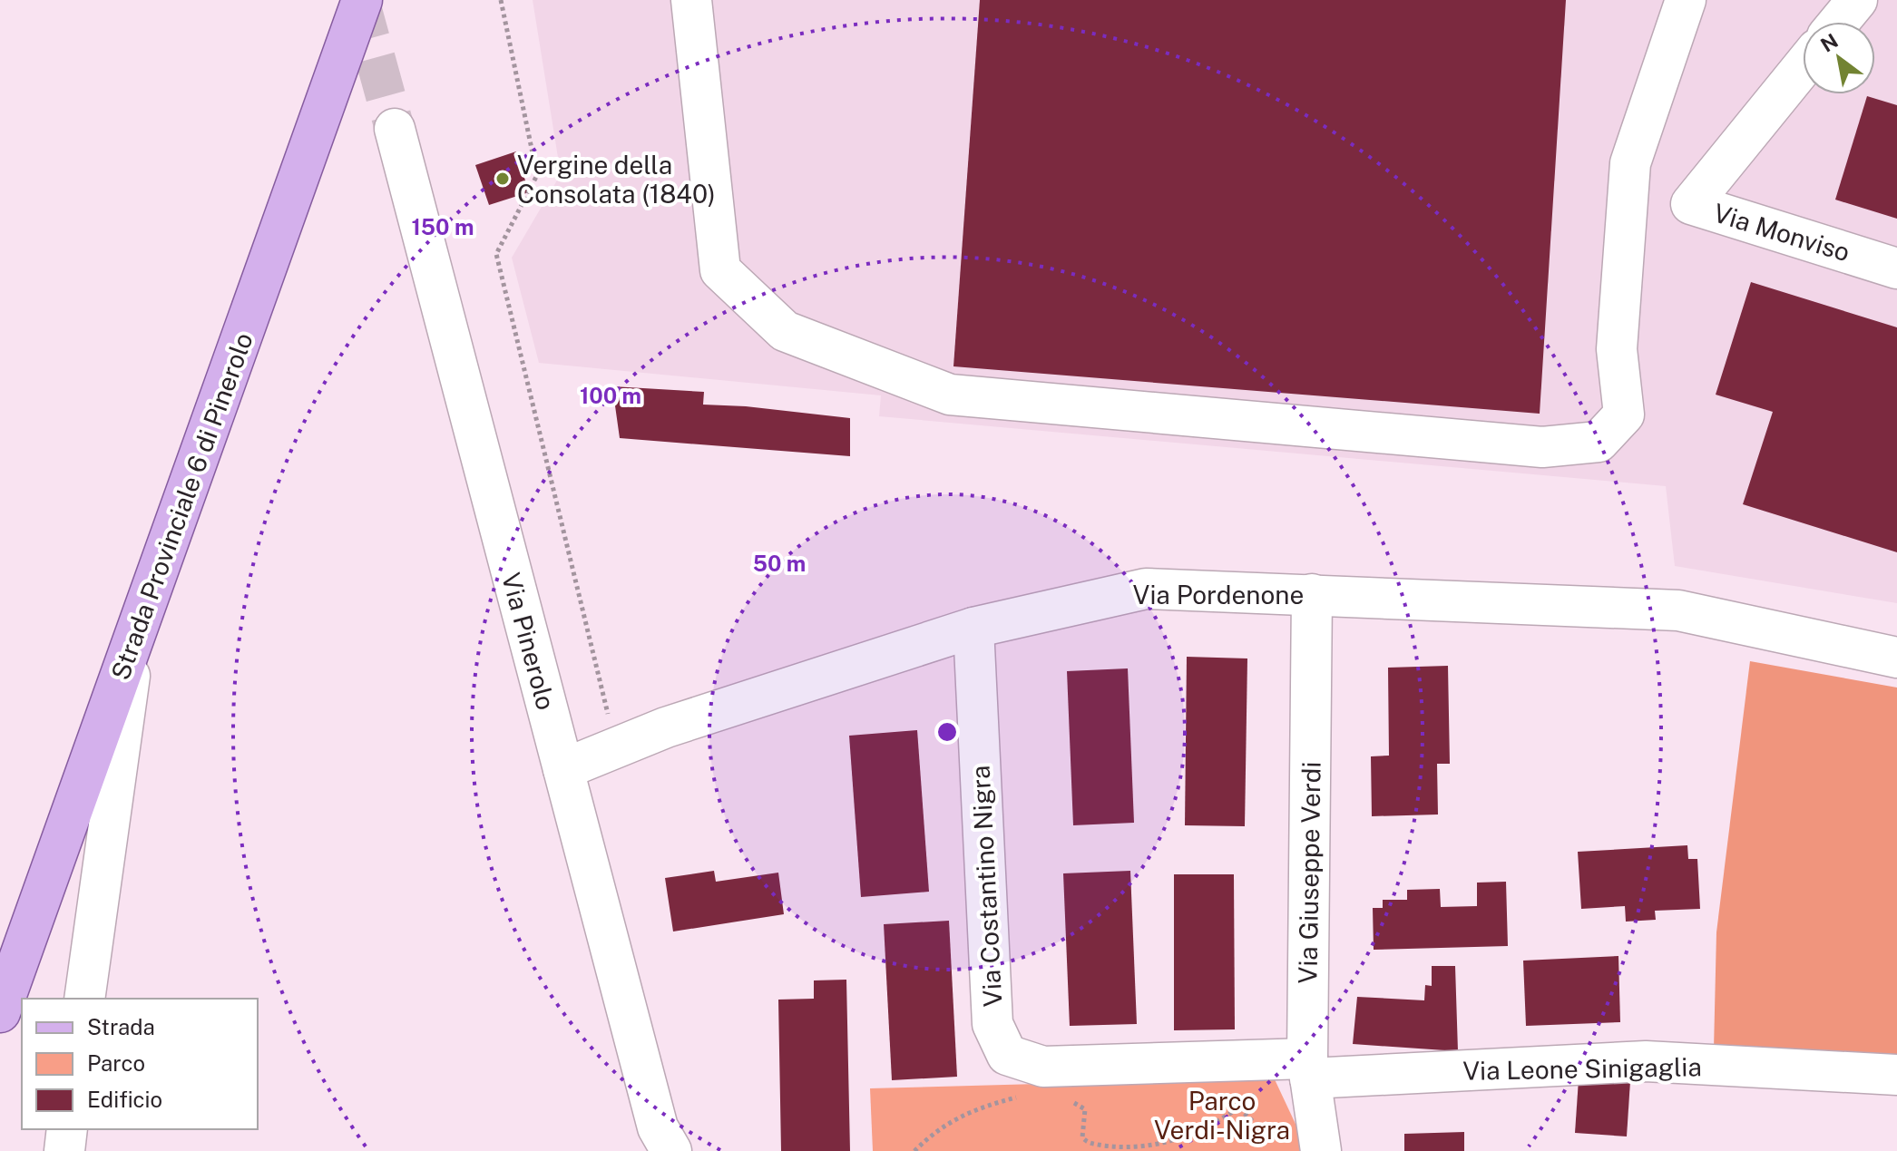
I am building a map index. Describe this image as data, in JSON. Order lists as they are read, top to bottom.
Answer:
{
  "streets": {
    "main road": ["Strada Provinciale 6 di Pinerolo"],
    "street": [
      "Via Monviso",
      "Via Pordenone",
      "Via Pinerolo",
      "Via Giuseppe Verdi",
      "Via Costantino Nigra",
      "Via Leone Sinigaglia"
    ]
  },
  "crossings": [
    ["Via Pordenone", "Via Pinerolo"],
    ["Via Pordenone", "Via Giuseppe Verdi"],
    ["Via Pordenone", "Via Costantino Nigra"],
    ["Via Giuseppe Verdi", "Via Leone Sinigaglia"],
    ["Via Costantino Nigra", "Via Leone Sinigaglia"]
  ],
  "parks": ["Parco Verdi-Nigra"],
  "places": ["Vergine della Consolata (1840)"],
  "legend": ["Strada", "Parco", "Edificio"],
  "north": "top left",
  "rings": ["150 m", "100 m", "50 m"]
}
